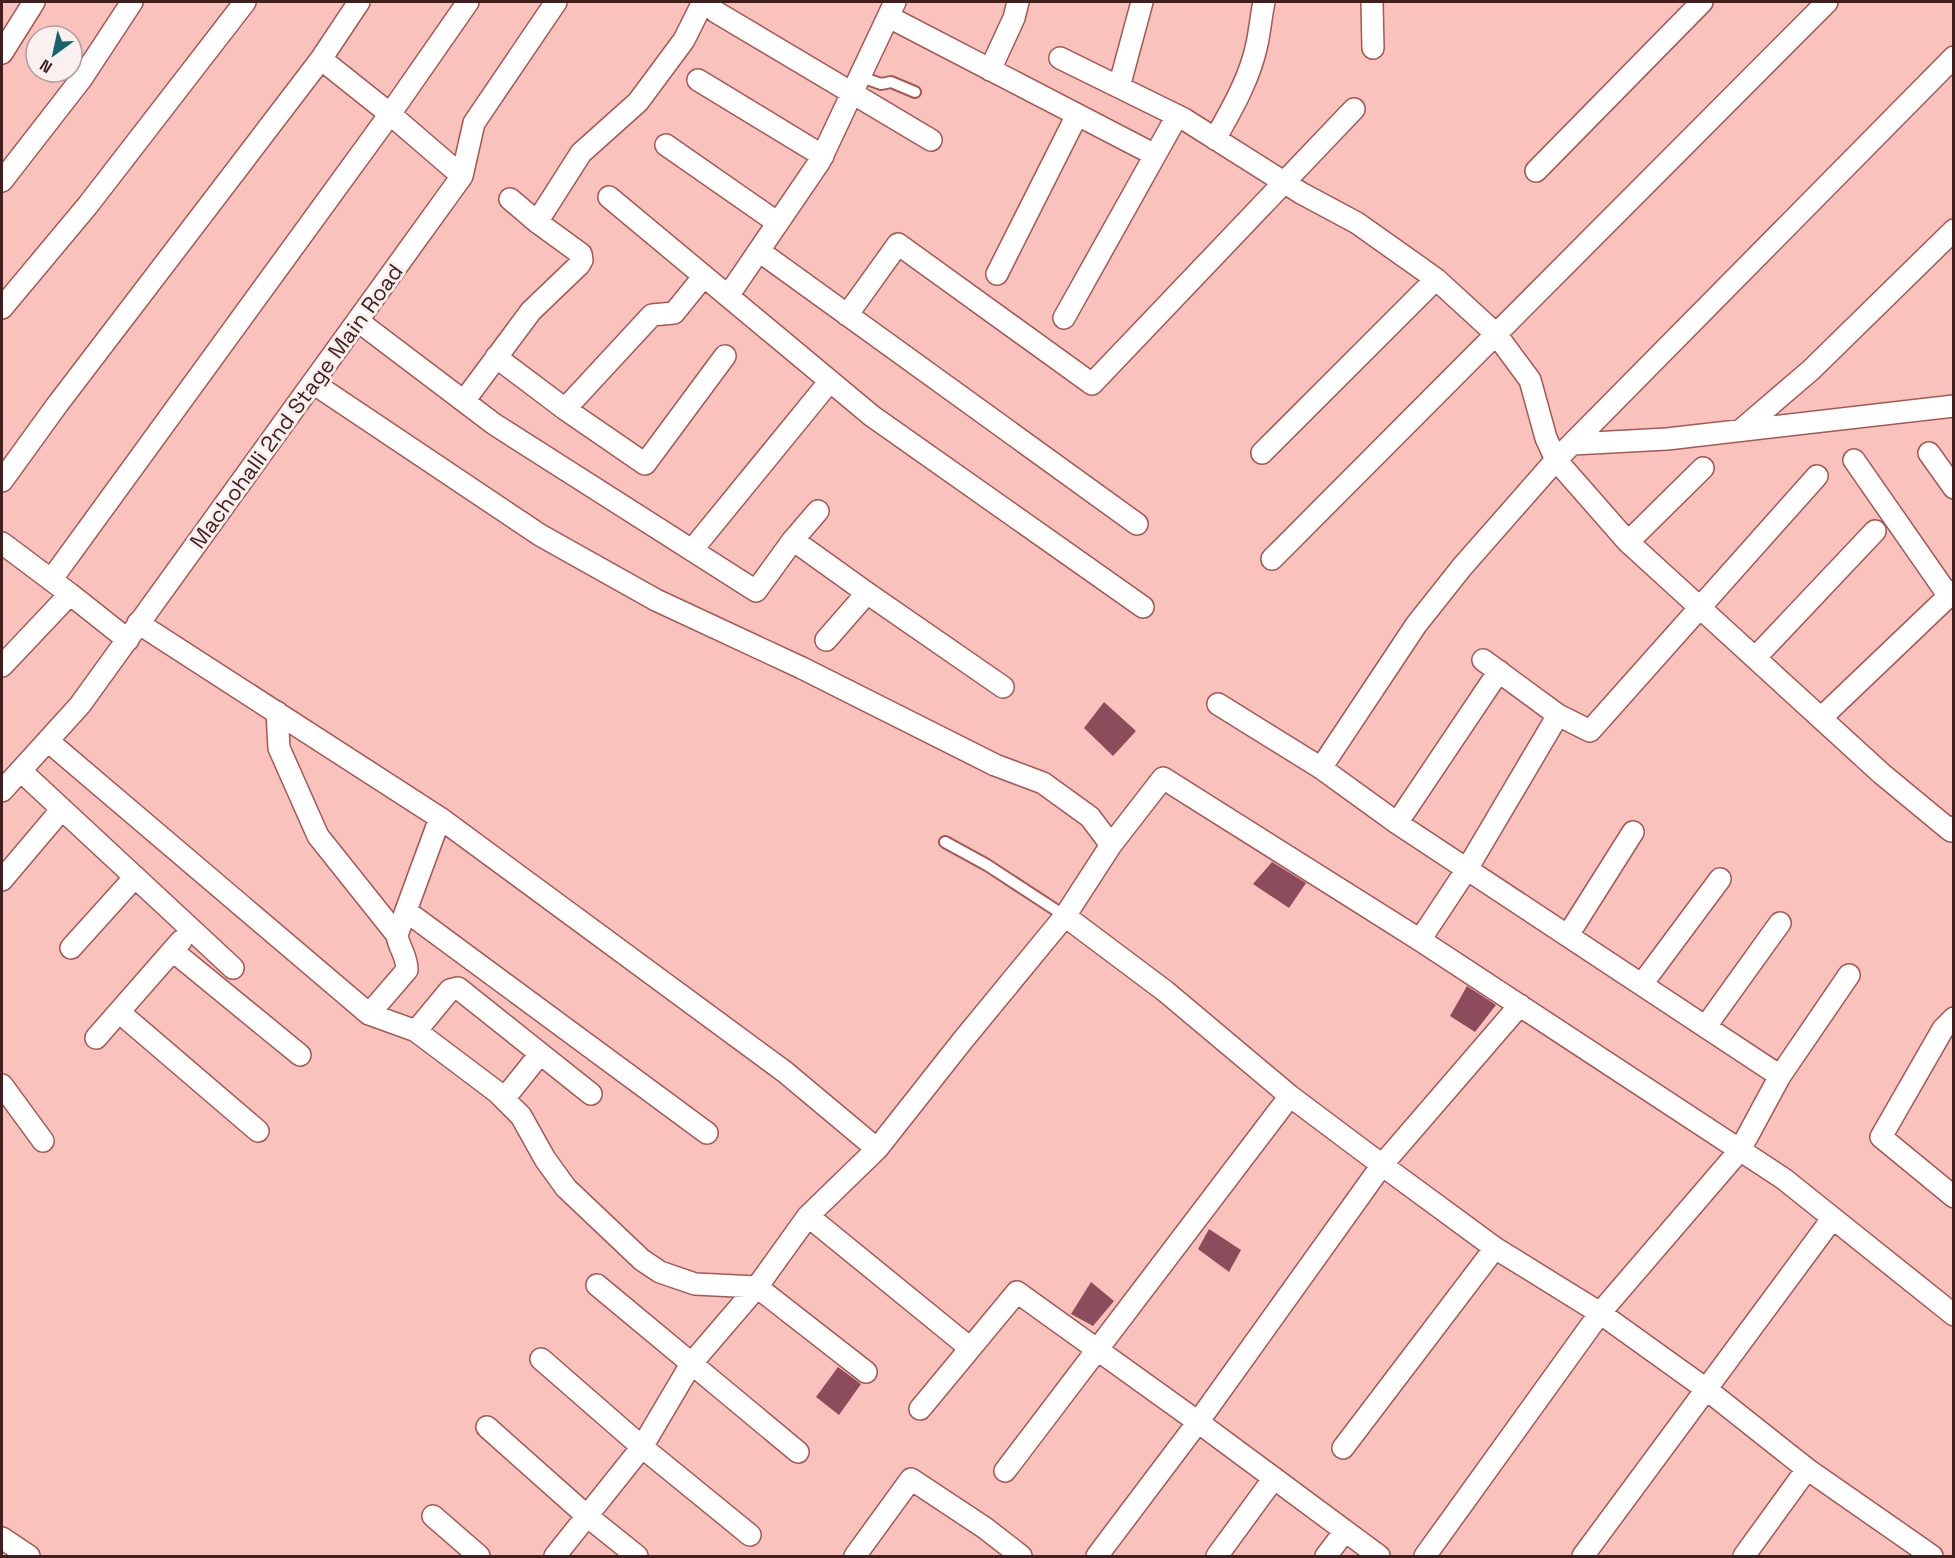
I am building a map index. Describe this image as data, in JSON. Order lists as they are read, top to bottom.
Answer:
{
  "streets": {
    "street": ["Machohalli 2nd Stage Main Road"]
  },
  "north": "bottom left"
}
